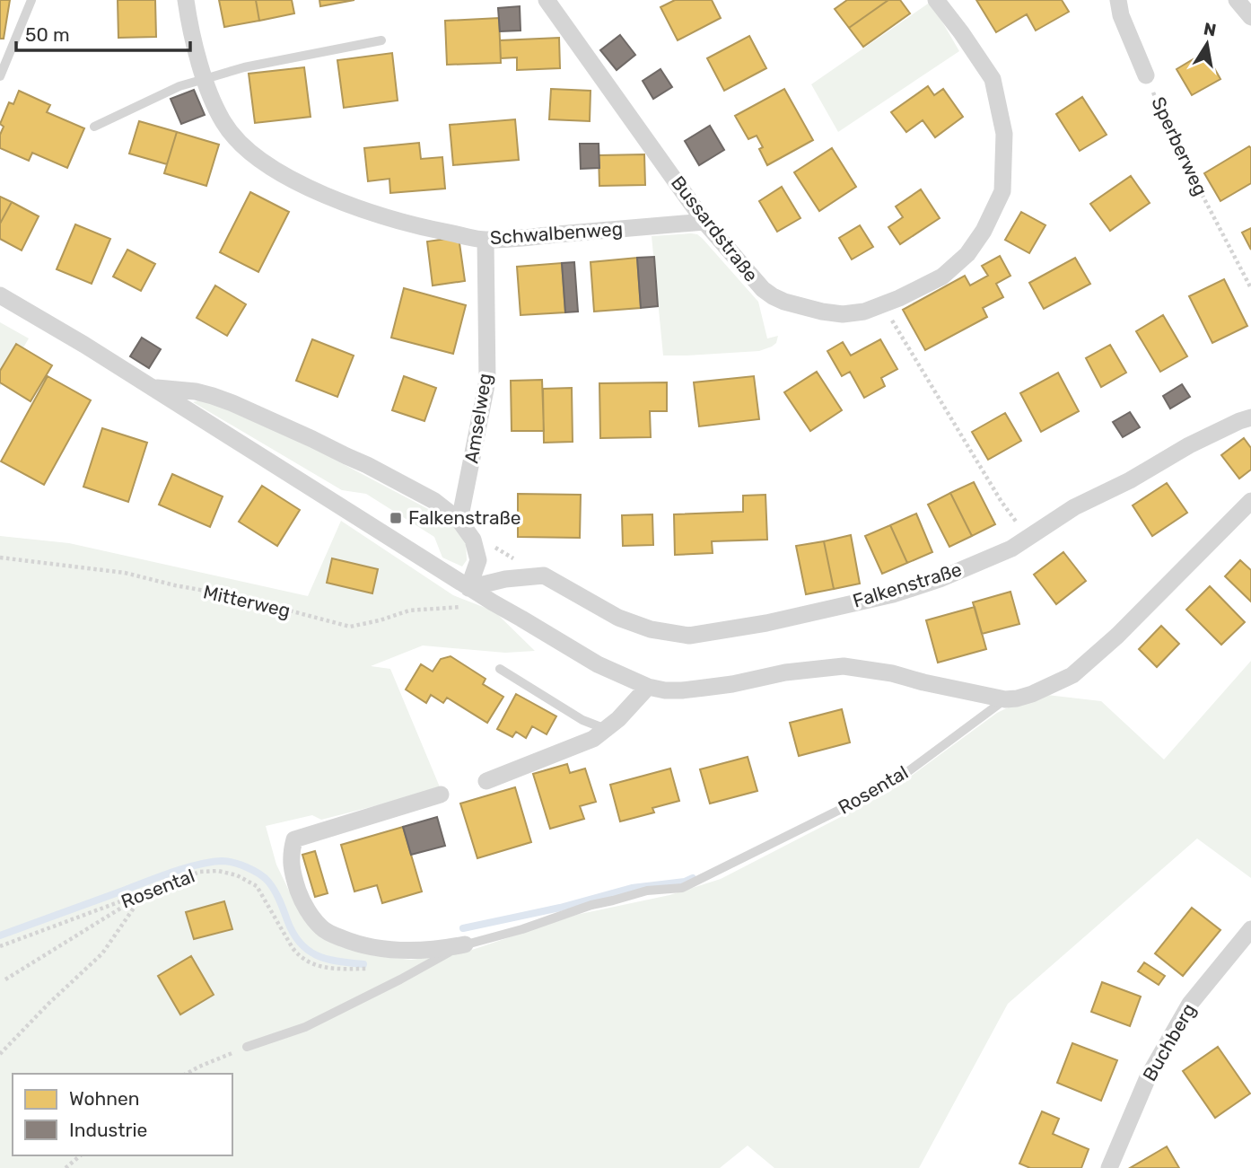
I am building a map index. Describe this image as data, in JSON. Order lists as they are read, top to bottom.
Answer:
{
  "streets": {
    "street": [
      "Sperberweg",
      "Bussardstraße",
      "Schwalbenweg",
      "Amselweg",
      "Falkenstraße",
      "Rosental",
      "Buchberg"
    ],
    "path": ["Mitterweg"]
  },
  "crossings": [
    ["Bussardstraße", "Schwalbenweg"],
    ["Schwalbenweg", "Amselweg"]
  ],
  "places": {
    "transit": ["Falkenstraße"]
  },
  "legend": ["Wohnen", "Industrie"],
  "scale_bar": "50 m",
  "north": "top"
}
